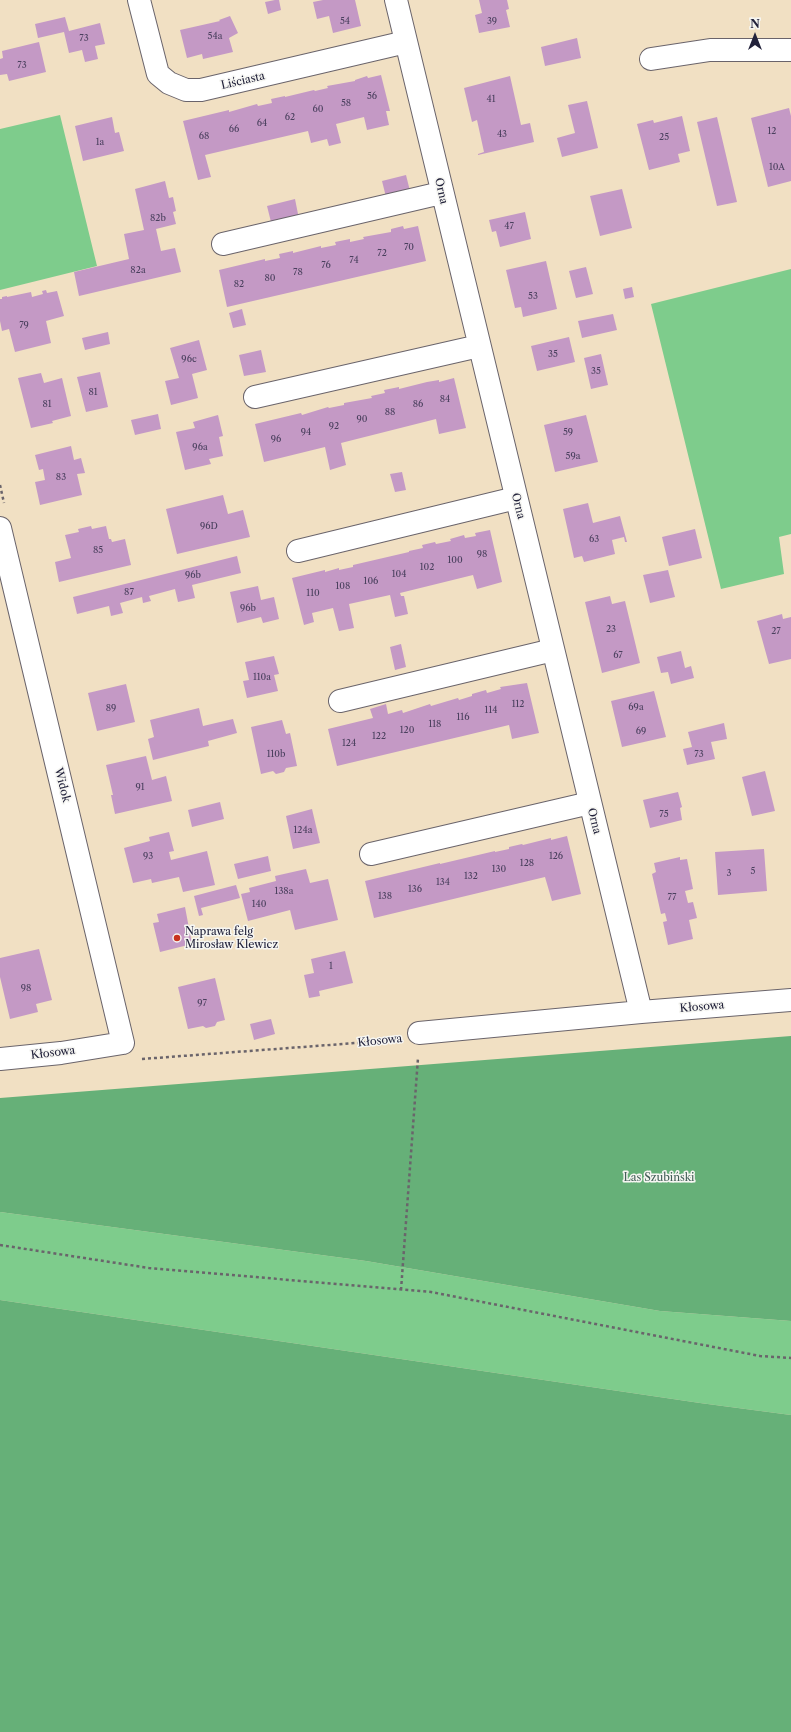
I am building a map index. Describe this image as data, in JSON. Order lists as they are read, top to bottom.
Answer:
{
  "streets": {
    "street": [
      "Liściasta",
      "Orna",
      "Widok",
      "Kłosowa"
    ]
  },
  "crossings": [
    ["Liściasta", "Orna"],
    ["Orna", "Kłosowa"],
    ["Widok", "Kłosowa"]
  ],
  "parks": ["Las Szubiński"],
  "places": ["Naprawa felg Mirosław Klewicz"],
  "house_numbers": [
    "54",
    "39",
    "54a",
    "73",
    "73",
    "56",
    "41",
    "58",
    "60",
    "62",
    "64",
    "66",
    "12",
    "43",
    "68",
    "25",
    "1a",
    "10A",
    "82b",
    "47",
    "70",
    "72",
    "74",
    "76",
    "82a",
    "78",
    "80",
    "82",
    "53",
    "79",
    "35",
    "96c",
    "35",
    "81",
    "84",
    "81",
    "86",
    "88",
    "90",
    "92",
    "94",
    "59",
    "96",
    "96a",
    "59a",
    "83",
    "96D",
    "63",
    "85",
    "98",
    "100",
    "102",
    "104",
    "96b",
    "106",
    "108",
    "87",
    "110",
    "96b",
    "23",
    "27",
    "67",
    "110a",
    "112",
    "69a",
    "89",
    "114",
    "116",
    "118",
    "120",
    "69",
    "122",
    "124",
    "110b",
    "73",
    "91",
    "75",
    "124a",
    "93",
    "126",
    "128",
    "130",
    "5",
    "3",
    "132",
    "134",
    "136",
    "138a",
    "138",
    "77",
    "140",
    "1",
    "98",
    "97"
  ],
  "north": "top"
}
